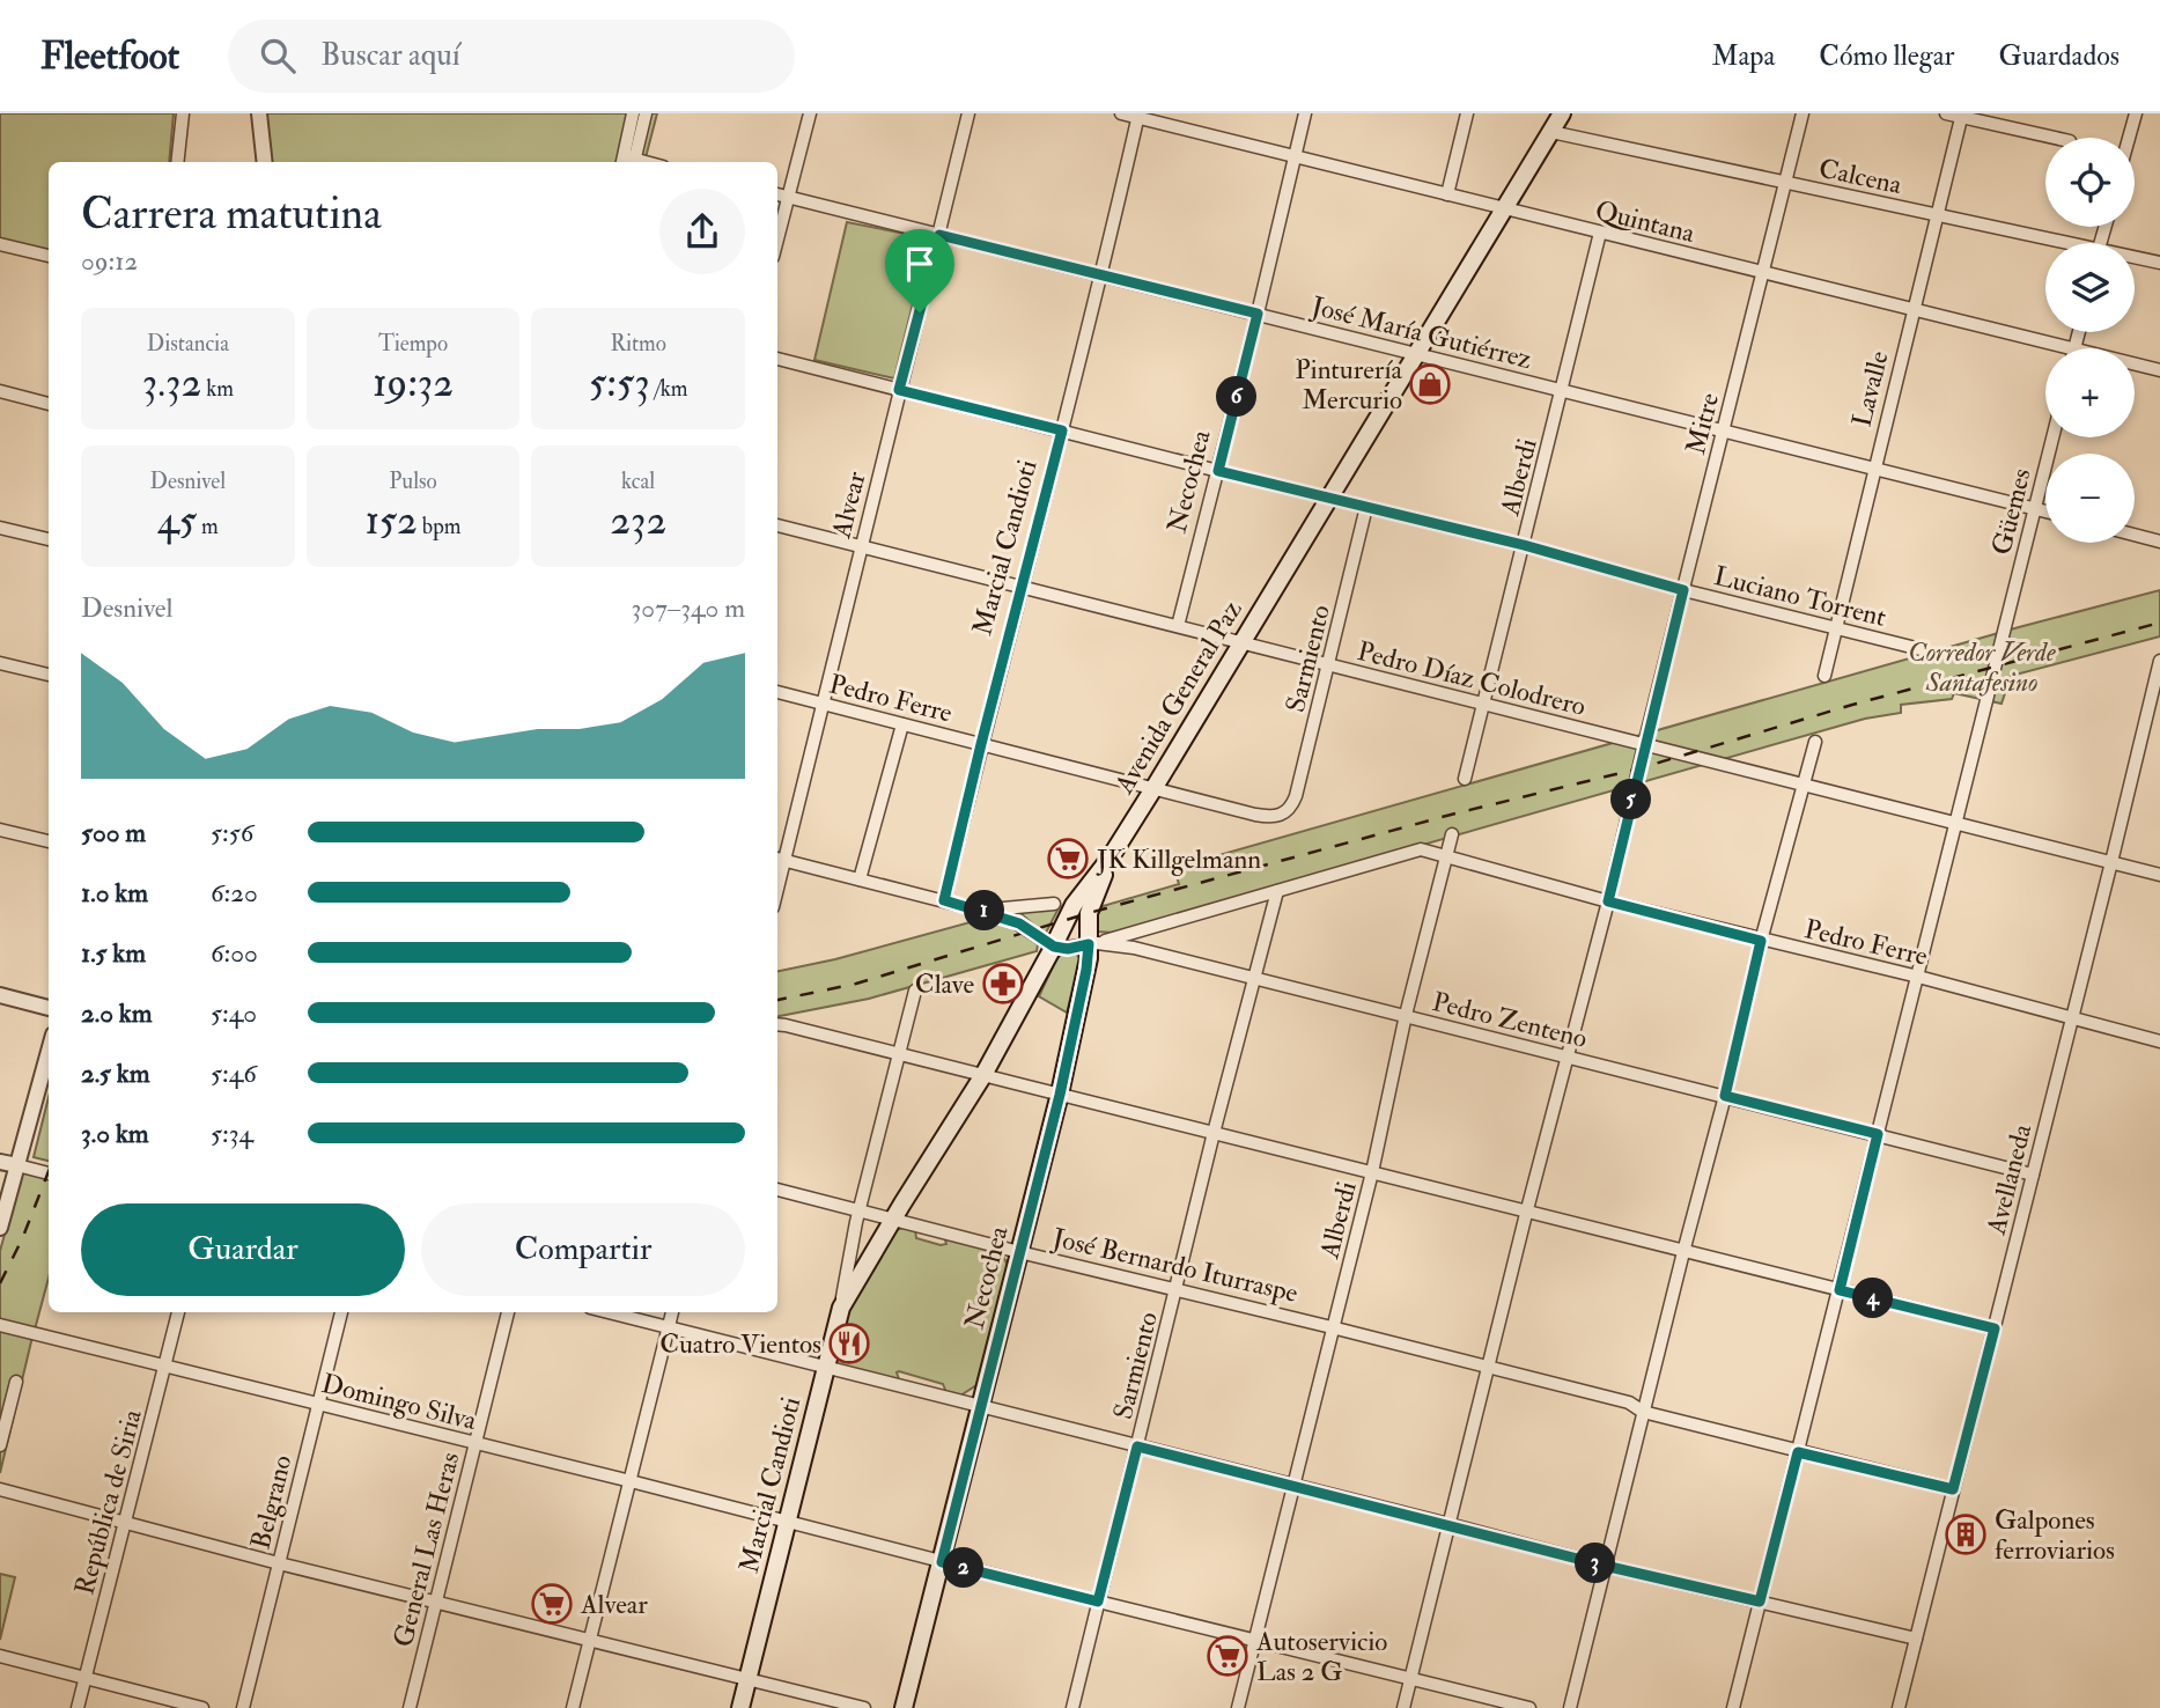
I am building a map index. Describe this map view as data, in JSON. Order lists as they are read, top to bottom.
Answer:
{
  "streets": {
    "main road": ["Necochea", "Marcial Candioti", "Avenida General Paz"],
    "street": [
      "Calcena",
      "Quintana",
      "José María Gutiérrez",
      "Lavalle",
      "Mitre",
      "Alberdi",
      "Alvear",
      "Güemes",
      "Luciano Torrent",
      "Sarmiento",
      "Pedro Díaz Colodrero",
      "Pedro Ferre",
      "Pedro Zenteno",
      "Avellaneda",
      "José Bernardo Iturraspe",
      "Domingo Silva",
      "República de Siria",
      "Belgrano",
      "General Las Heras"
    ]
  },
  "crossings": [
    ["Calcena", "Lavalle"],
    ["Calcena", "Mitre"],
    ["Calcena", "Avenida General Paz"],
    ["Quintana", "Lavalle"],
    ["Quintana", "Mitre"],
    ["Quintana", "Alberdi"],
    ["Quintana", "Necochea"],
    ["Quintana", "Marcial Candioti"],
    ["Quintana", "Avenida General Paz"],
    ["José María Gutiérrez", "Lavalle"],
    ["José María Gutiérrez", "Mitre"],
    ["José María Gutiérrez", "Alberdi"],
    ["José María Gutiérrez", "Necochea"],
    ["José María Gutiérrez", "Alvear"],
    ["José María Gutiérrez", "Güemes"],
    ["José María Gutiérrez", "Marcial Candioti"],
    ["José María Gutiérrez", "Avenida General Paz"],
    ["Lavalle", "Luciano Torrent"],
    ["Mitre", "Luciano Torrent"],
    ["Mitre", "Pedro Díaz Colodrero"],
    ["Mitre", "Pedro Ferre"],
    ["Mitre", "Pedro Zenteno"],
    ["Mitre", "José Bernardo Iturraspe"],
    ["Mitre", "Domingo Silva"],
    ["Alberdi", "Luciano Torrent"],
    ["Alberdi", "Pedro Díaz Colodrero"],
    ["Alberdi", "Pedro Ferre"],
    ["Alberdi", "Pedro Zenteno"],
    ["Alberdi", "José Bernardo Iturraspe"],
    ["Alberdi", "Domingo Silva"],
    ["Necochea", "Luciano Torrent"],
    ["Necochea", "Pedro Díaz Colodrero"],
    ["Necochea", "Avenida General Paz"],
    ["Necochea", "Pedro Zenteno"],
    ["Necochea", "José Bernardo Iturraspe"],
    ["Necochea", "Domingo Silva"],
    ["Alvear", "Luciano Torrent"],
    ["Alvear", "Pedro Díaz Colodrero"],
    ["Alvear", "Pedro Ferre"],
    ["Güemes", "Pedro Díaz Colodrero"],
    ["Güemes", "Pedro Ferre"],
    ["Güemes", "Pedro Zenteno"],
    ["Güemes", "José Bernardo Iturraspe"],
    ["Marcial Candioti", "Luciano Torrent"],
    ["Marcial Candioti", "Pedro Díaz Colodrero"],
    ["Marcial Candioti", "Avenida General Paz"],
    ["Marcial Candioti", "Pedro Ferre"],
    ["Marcial Candioti", "José Bernardo Iturraspe"],
    ["Marcial Candioti", "Domingo Silva"],
    ["Luciano Torrent", "Sarmiento"],
    ["Luciano Torrent", "Avenida General Paz"],
    ["Sarmiento", "Pedro Díaz Colodrero"],
    ["Sarmiento", "Pedro Ferre"],
    ["Sarmiento", "Pedro Zenteno"],
    ["Sarmiento", "José Bernardo Iturraspe"],
    ["Sarmiento", "Domingo Silva"],
    ["Pedro Díaz Colodrero", "Avenida General Paz"],
    ["Pedro Díaz Colodrero", "Avellaneda"],
    ["Avenida General Paz", "Pedro Ferre"],
    ["Avenida General Paz", "Pedro Zenteno"],
    ["Avenida General Paz", "José Bernardo Iturraspe"],
    ["Pedro Ferre", "Avellaneda"],
    ["Pedro Zenteno", "Avellaneda"],
    ["Domingo Silva", "República de Siria"],
    ["Domingo Silva", "Belgrano"],
    ["Domingo Silva", "General Las Heras"]
  ],
  "parks": ["Corredor Verde Santafesino"],
  "places": {
    "shop": ["Pinturería Mercurio"],
    "supermarket": ["JK Killgelmann", "Alvear", "Autoservicio Las 2 G"],
    "pharmacy": ["Clave"],
    "restaurant": ["Cuatro Vientos"],
    "building": ["Galpones ferroviarios"]
  },
  "page": {
    "header": "Fleetfoot",
    "search": "Buscar aquí",
    "nav": ["Mapa", "Cómo llegar", "Guardados"],
    "map_buttons": ["+", "−"],
    "heading": ["Carrera matutina", "09:12"],
    "stats": [
      ["Distancia", "3.32 km"],
      ["Tiempo", "19:32"],
      ["Ritmo", "5:53 /km"],
      ["Desnivel", "45 m"],
      ["Pulso", "152 bpm"],
      ["kcal", "232"]
    ],
    "pins": [
      "6",
      "5",
      "1",
      "4",
      "3",
      "2"
    ],
    "chart": ["Desnivel", "307–340 m"],
    "list": [
      {
        "name": "500 m",
        "note": "5:56"
      },
      {
        "name": "1.0 km",
        "note": "6:20"
      },
      {
        "name": "1.5 km",
        "note": "6:00"
      },
      {
        "name": "2.0 km",
        "note": "5:40"
      },
      {
        "name": "2.5 km",
        "note": "5:46"
      },
      {
        "name": "3.0 km",
        "note": "5:34"
      }
    ],
    "buttons": ["Guardar", "Compartir"]
  }
}
